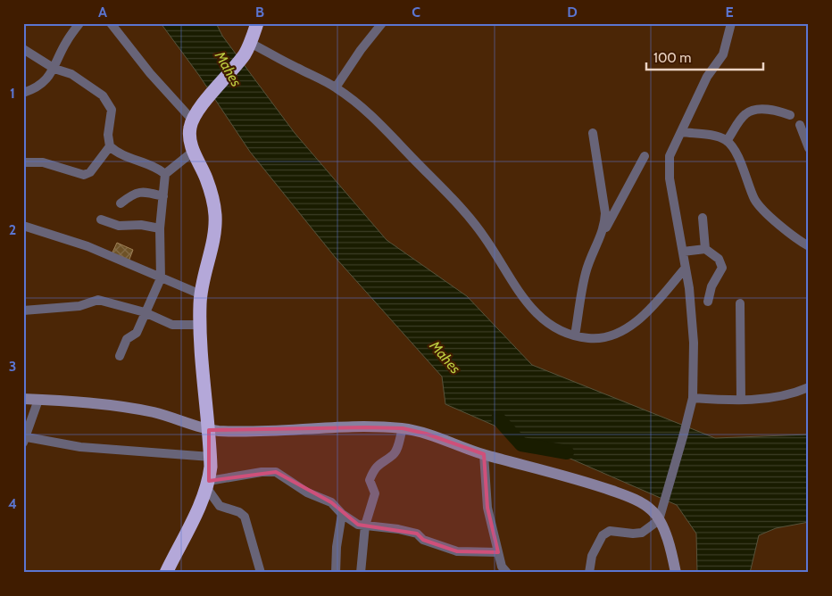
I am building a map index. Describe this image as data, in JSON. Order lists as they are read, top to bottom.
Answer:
{
  "water": ["Mahes"],
  "scale_bar": "100 m",
  "grid": {
    "columns": [
      "A",
      "B",
      "C",
      "D",
      "E"
    ],
    "rows": [
      "1",
      "2",
      "3",
      "4"
    ]
  }
}
